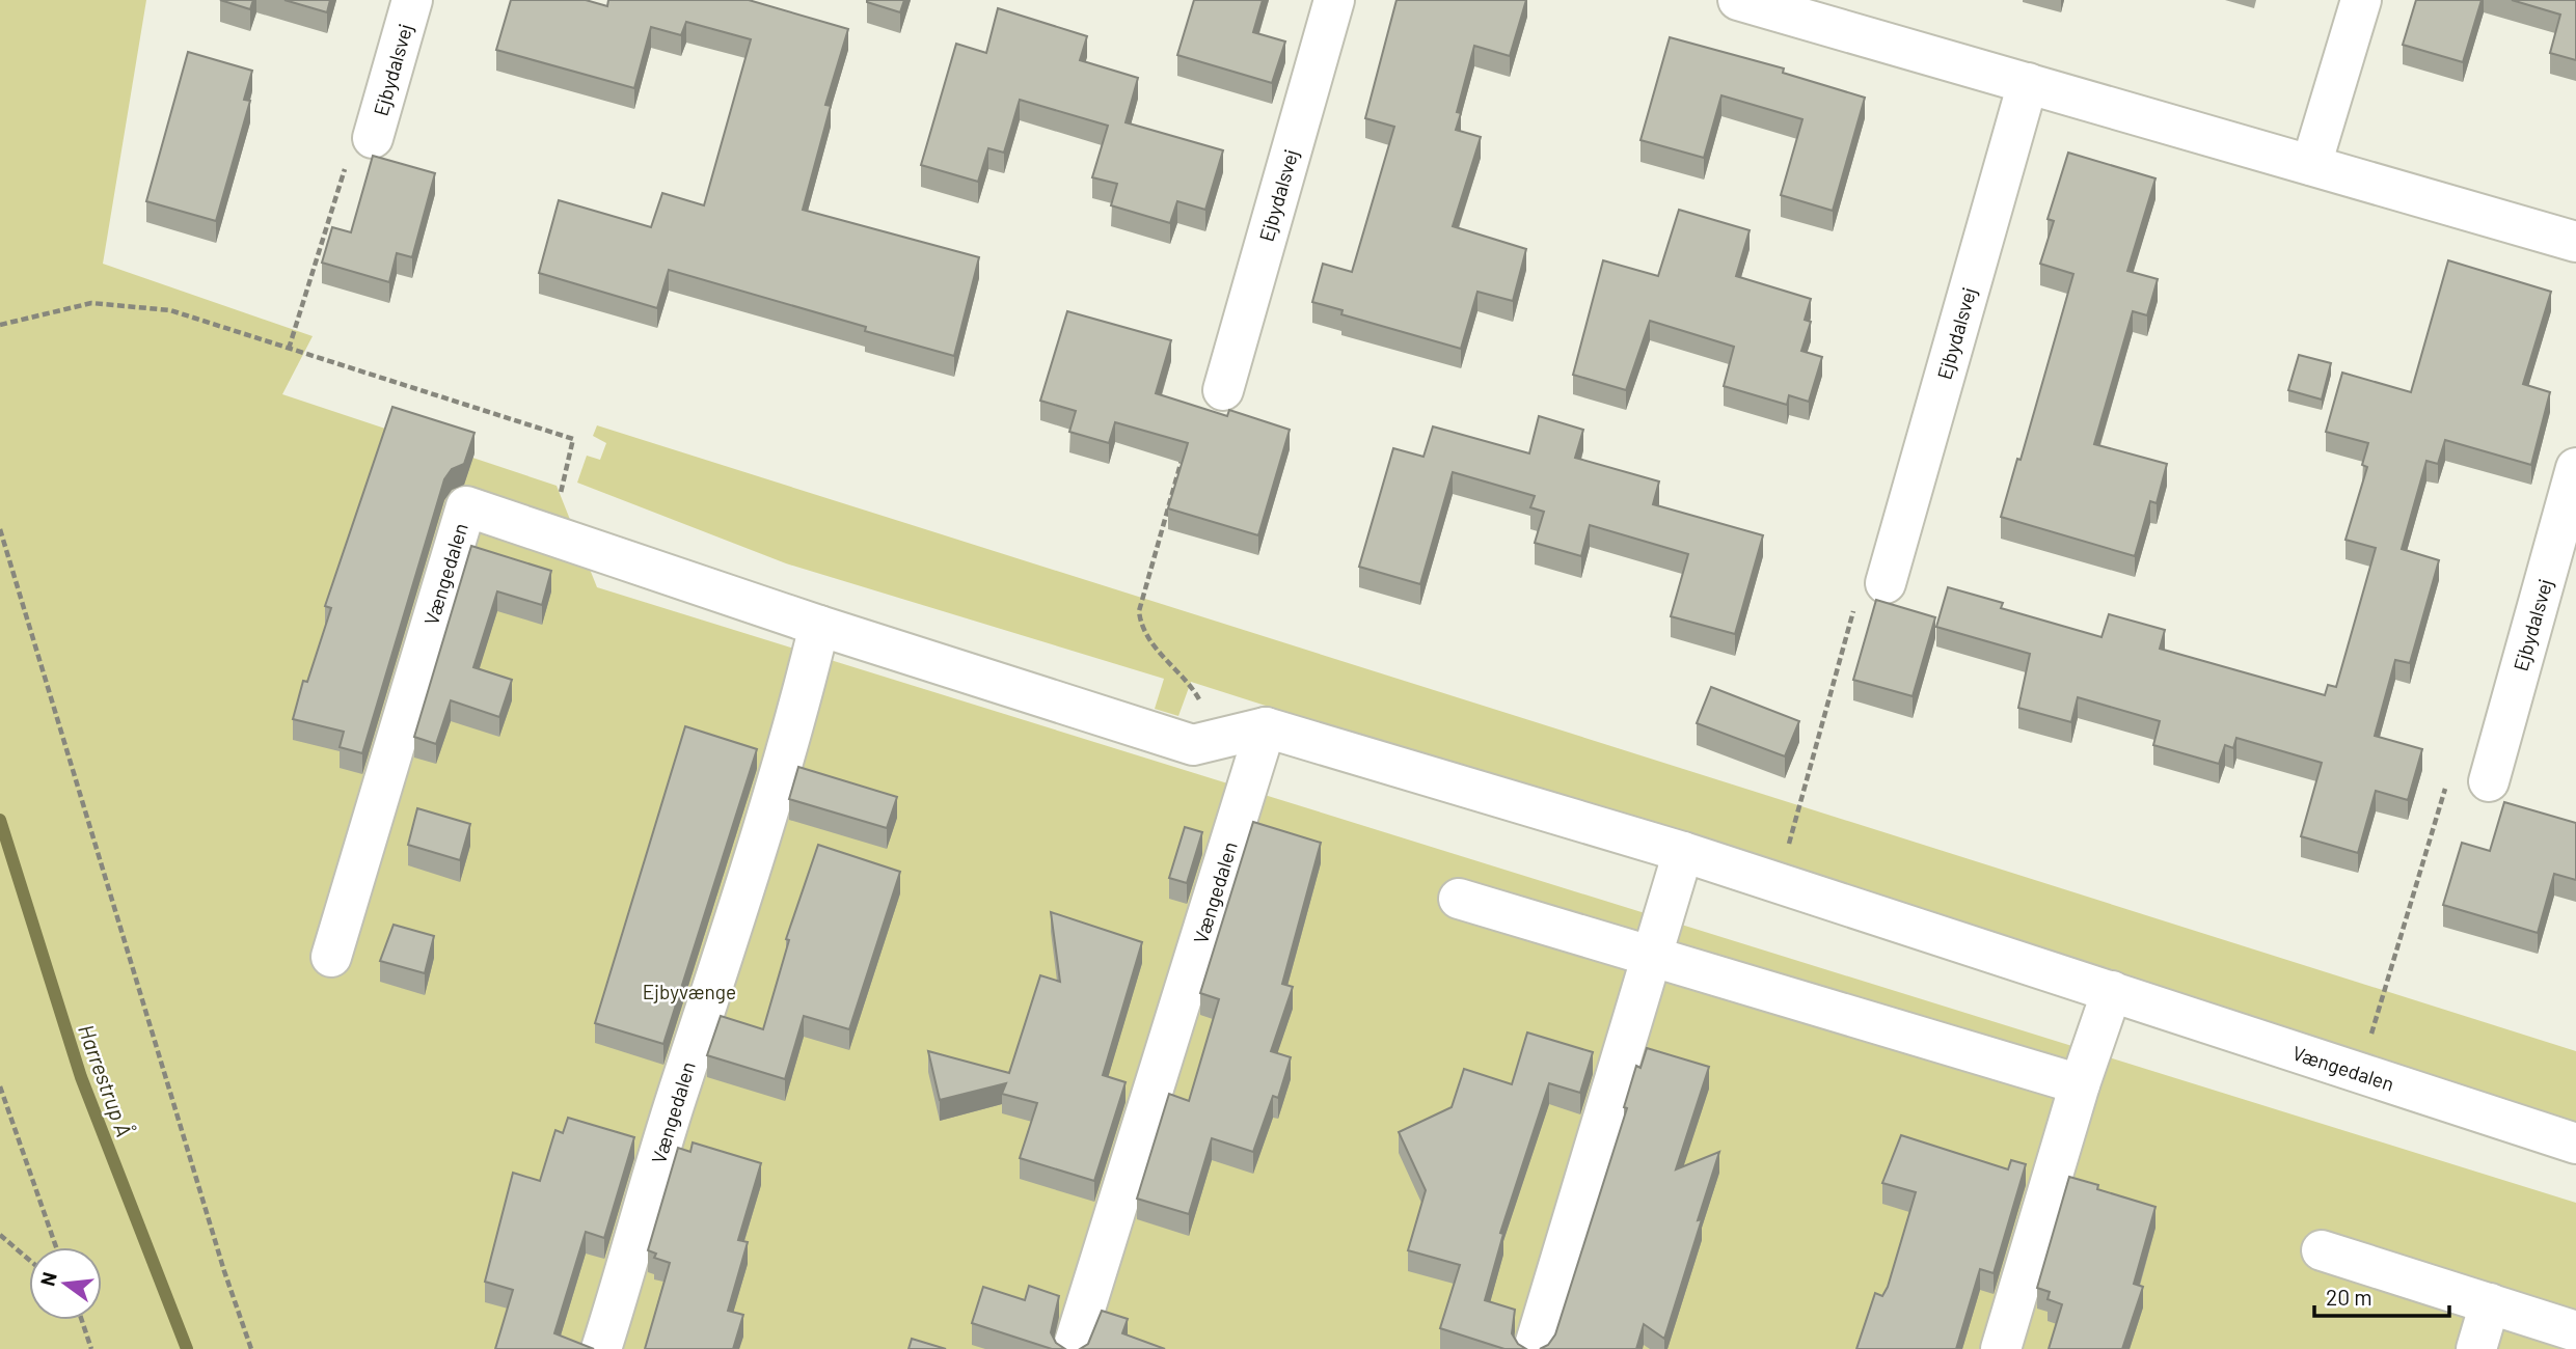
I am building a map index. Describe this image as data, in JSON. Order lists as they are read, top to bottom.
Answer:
{
  "streets": {
    "street": ["Ejbydalsvej", "Vængedalen"]
  },
  "water": ["Harrestrup Å"],
  "parks": ["Ejbyvænge"],
  "scale_bar": "20 m",
  "north": "left"
}
